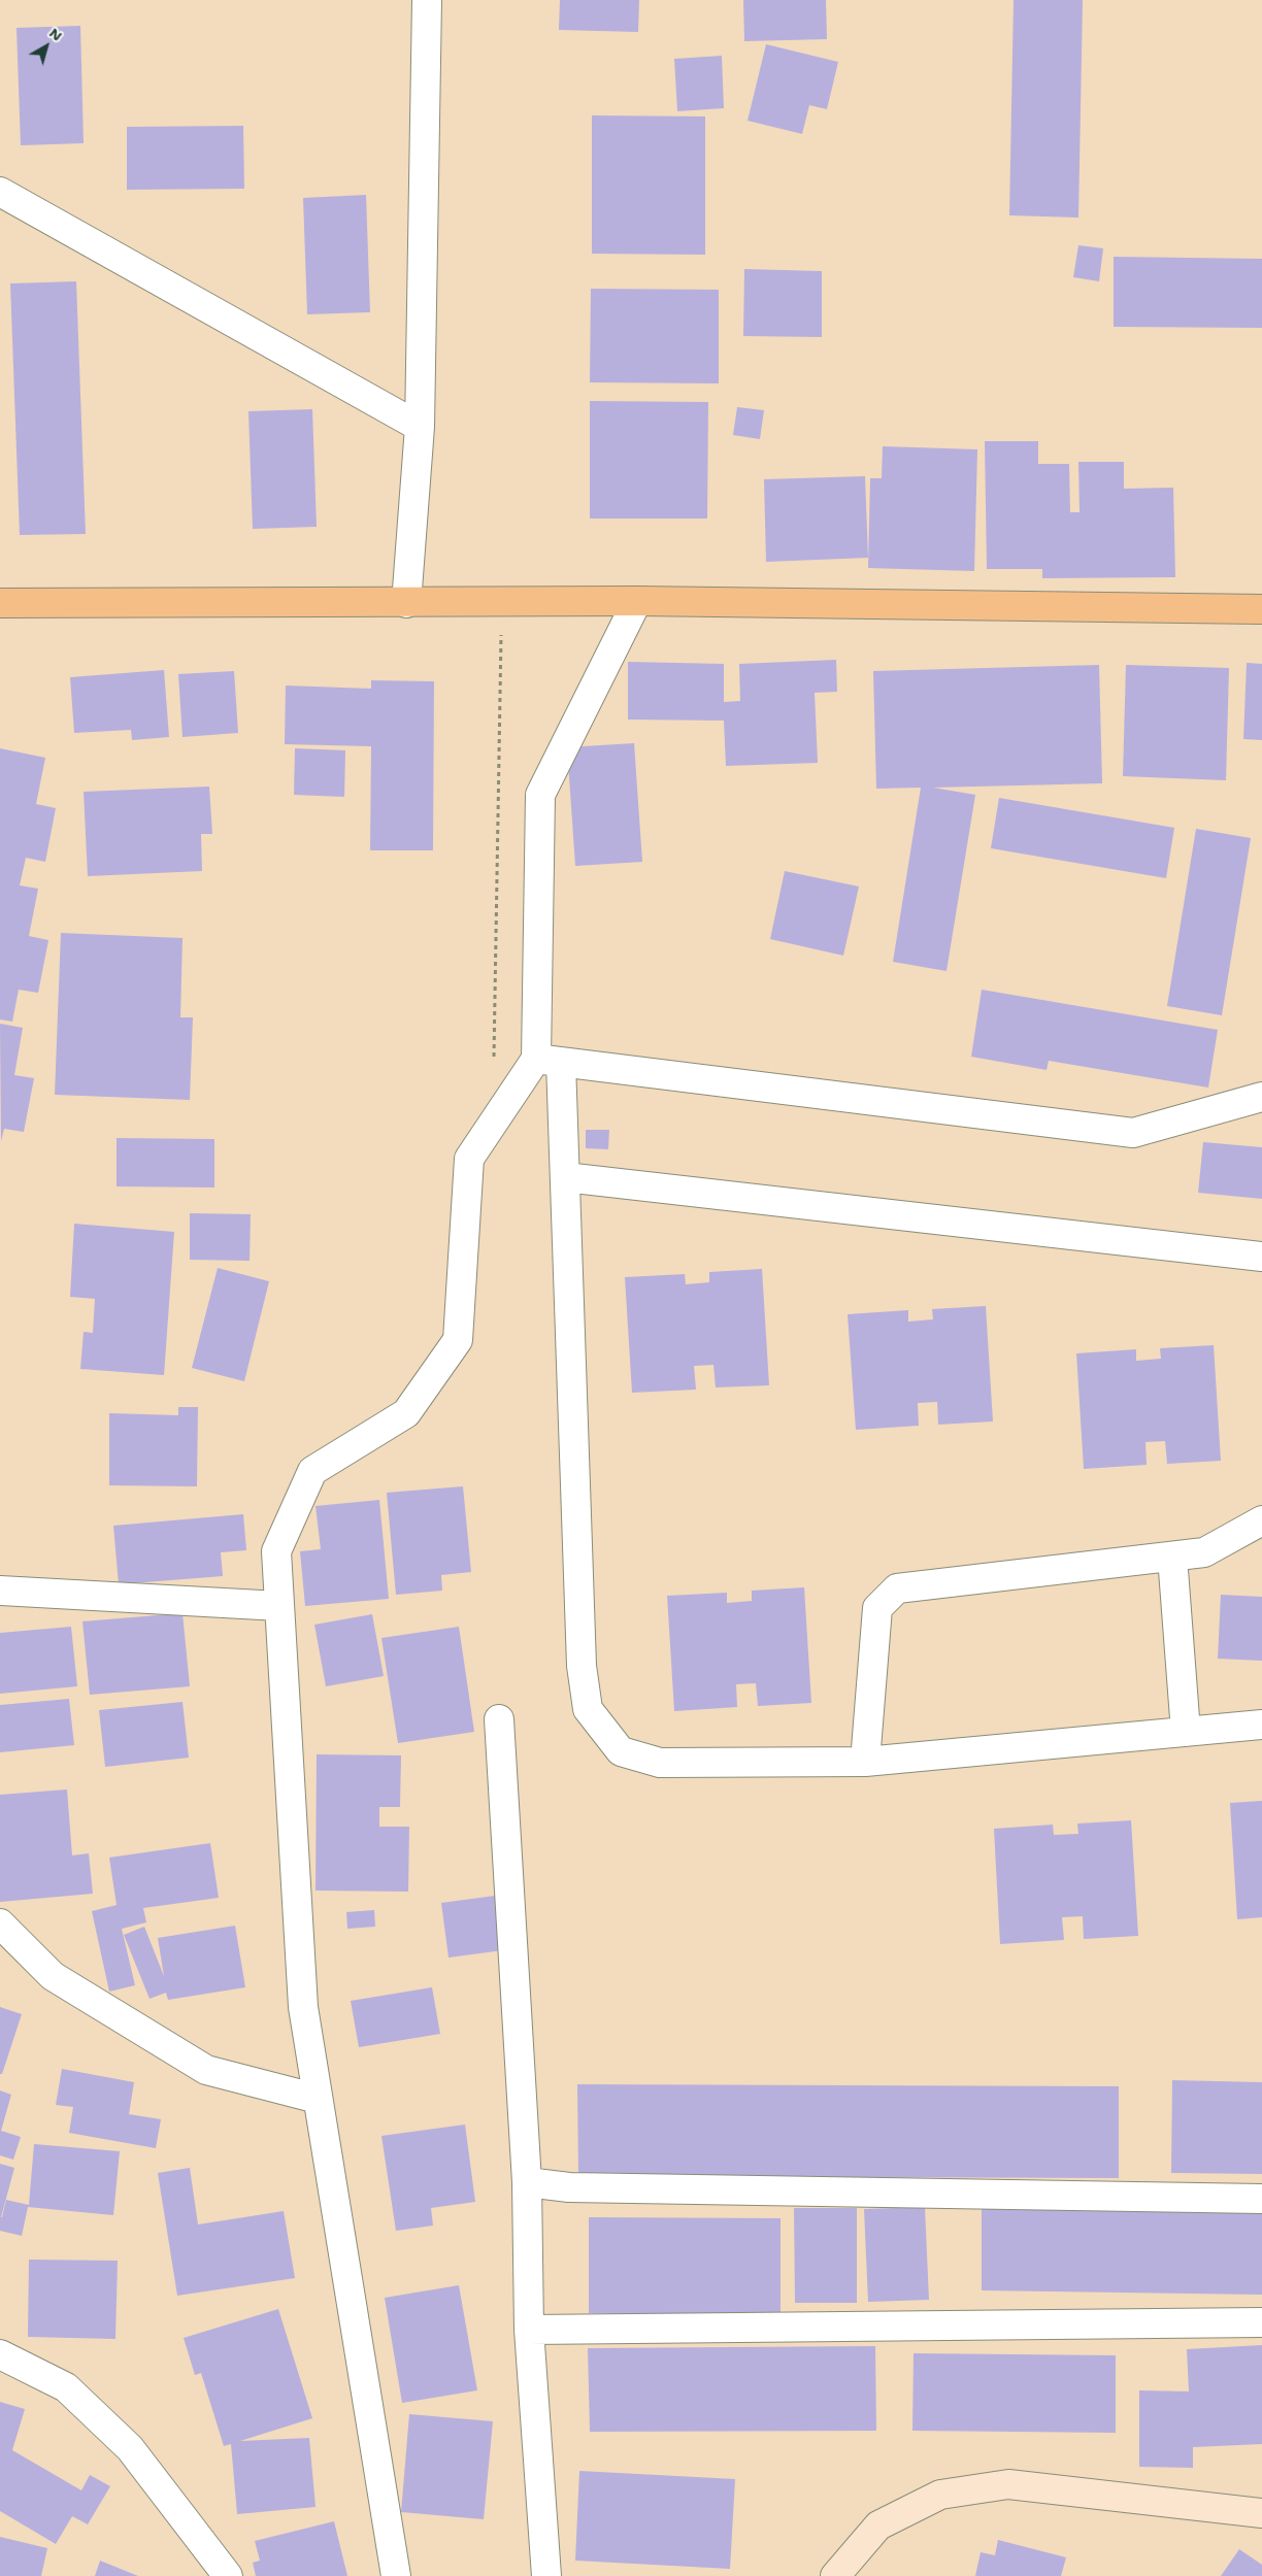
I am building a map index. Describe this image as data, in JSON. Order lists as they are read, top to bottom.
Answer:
{
  "north": "top right"
}
